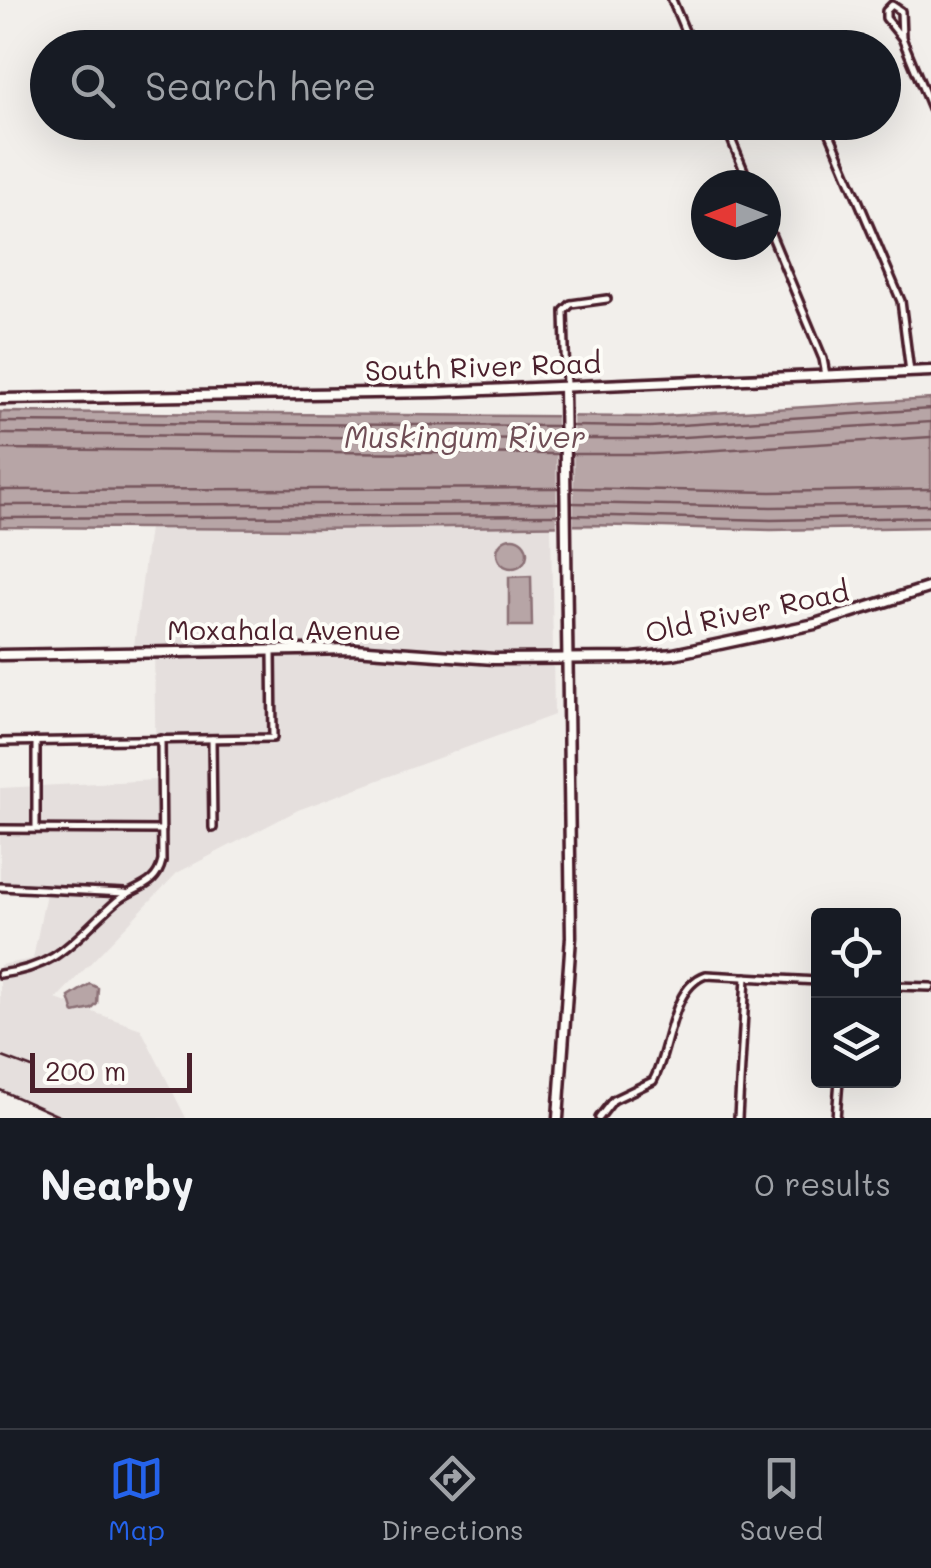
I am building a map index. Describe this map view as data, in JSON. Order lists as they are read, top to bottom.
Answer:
{
  "streets": {
    "main road": ["South River Road", "Old River Road", "Moxahala Avenue"]
  },
  "crossings": [
    ["Old River Road", "Moxahala Avenue"]
  ],
  "water": ["Muskingum River"],
  "scale_bar": "200 m",
  "north": "left",
  "page": {
    "search": "Search here",
    "scale": "200 m",
    "heading": ["Nearby", "0 results"],
    "nav": ["Map", "Directions", "Saved"]
  }
}
